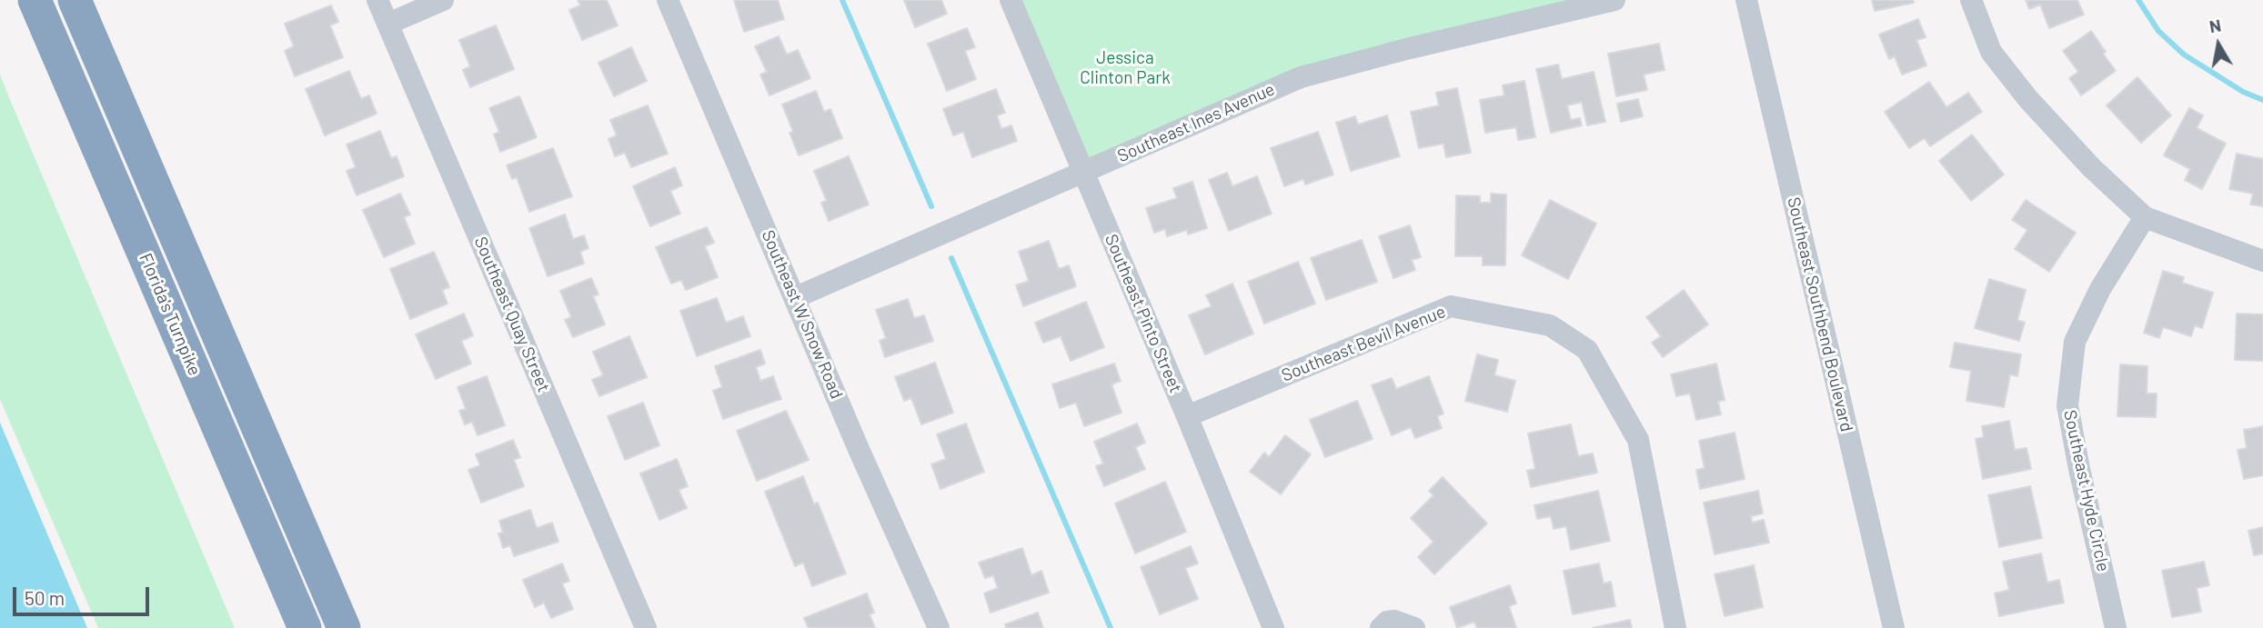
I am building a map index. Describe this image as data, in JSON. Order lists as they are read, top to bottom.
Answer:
{
  "streets": {
    "highway": ["Florida's Turnpike"],
    "street": [
      "Southeast Ines Avenue",
      "Southeast Pinto Street",
      "Southeast Quay Street",
      "Southeast W Snow Road",
      "Southeast Southbend Boulevard",
      "Southeast Bevil Avenue",
      "Southeast Hyde Circle"
    ]
  },
  "crossings": [
    ["Southeast Ines Avenue", "Southeast Pinto Street"],
    ["Southeast Ines Avenue", "Southeast W Snow Road"],
    ["Southeast Pinto Street", "Southeast Bevil Avenue"]
  ],
  "parks": ["Jessica Clinton Park"],
  "scale_bar": "50 m",
  "north": "top"
}
